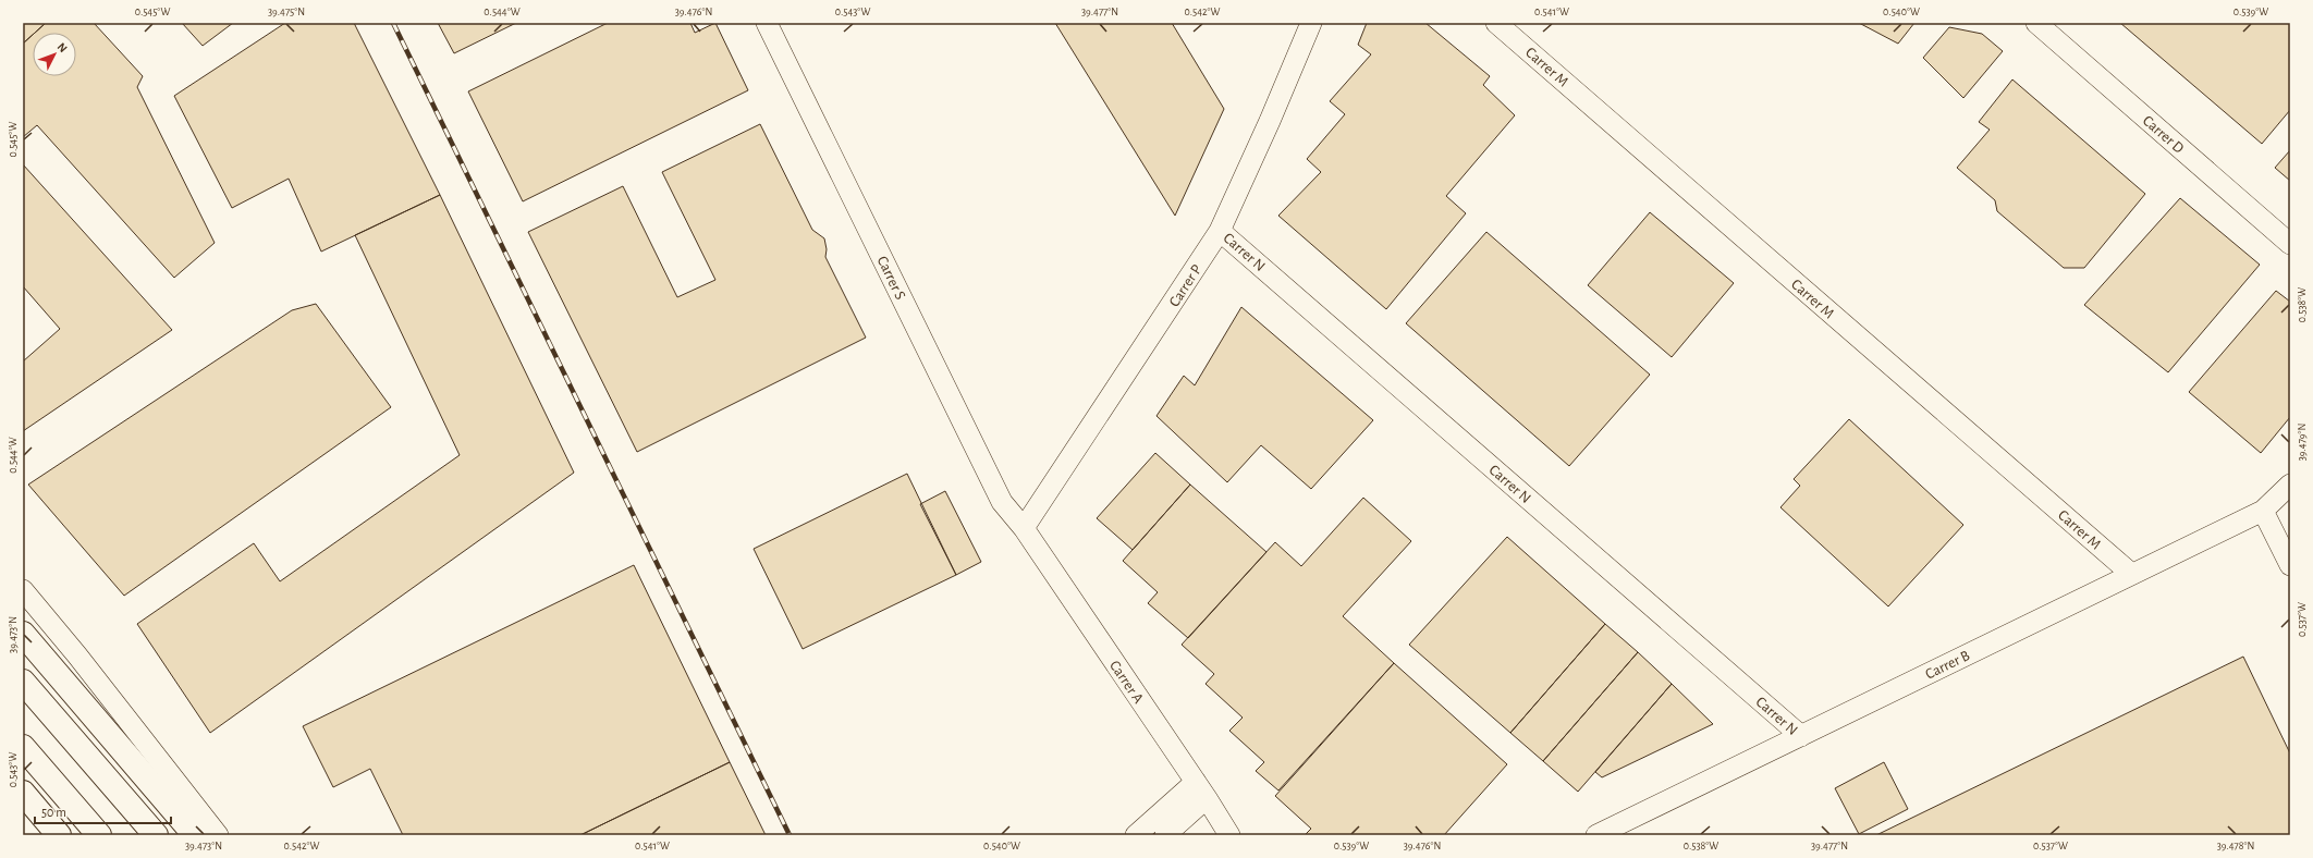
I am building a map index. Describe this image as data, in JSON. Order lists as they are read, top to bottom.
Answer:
{
  "streets": {
    "street": [
      "Carrer M",
      "Carrer D",
      "Carrer N",
      "Carrer S",
      "Carrer P",
      "Carrer B",
      "Carrer A"
    ]
  },
  "crossings": [
    ["Carrer M", "Carrer B"],
    ["Carrer N", "Carrer P"],
    ["Carrer N", "Carrer B"],
    ["Carrer S", "Carrer P"],
    ["Carrer S", "Carrer A"],
    ["Carrer P", "Carrer A"]
  ],
  "scale_bar": "50 m",
  "north": "top right",
  "coordinates": [
    "0.545°W",
    "39.475°N",
    "0.544°W",
    "39.476°N",
    "0.543°W",
    "39.477°N",
    "0.542°W",
    "0.541°W",
    "0.540°W",
    "0.539°W",
    "0.538°W",
    "39.479°N",
    "0.537°W",
    "39.473°N",
    "39.478°N"
  ]
}
